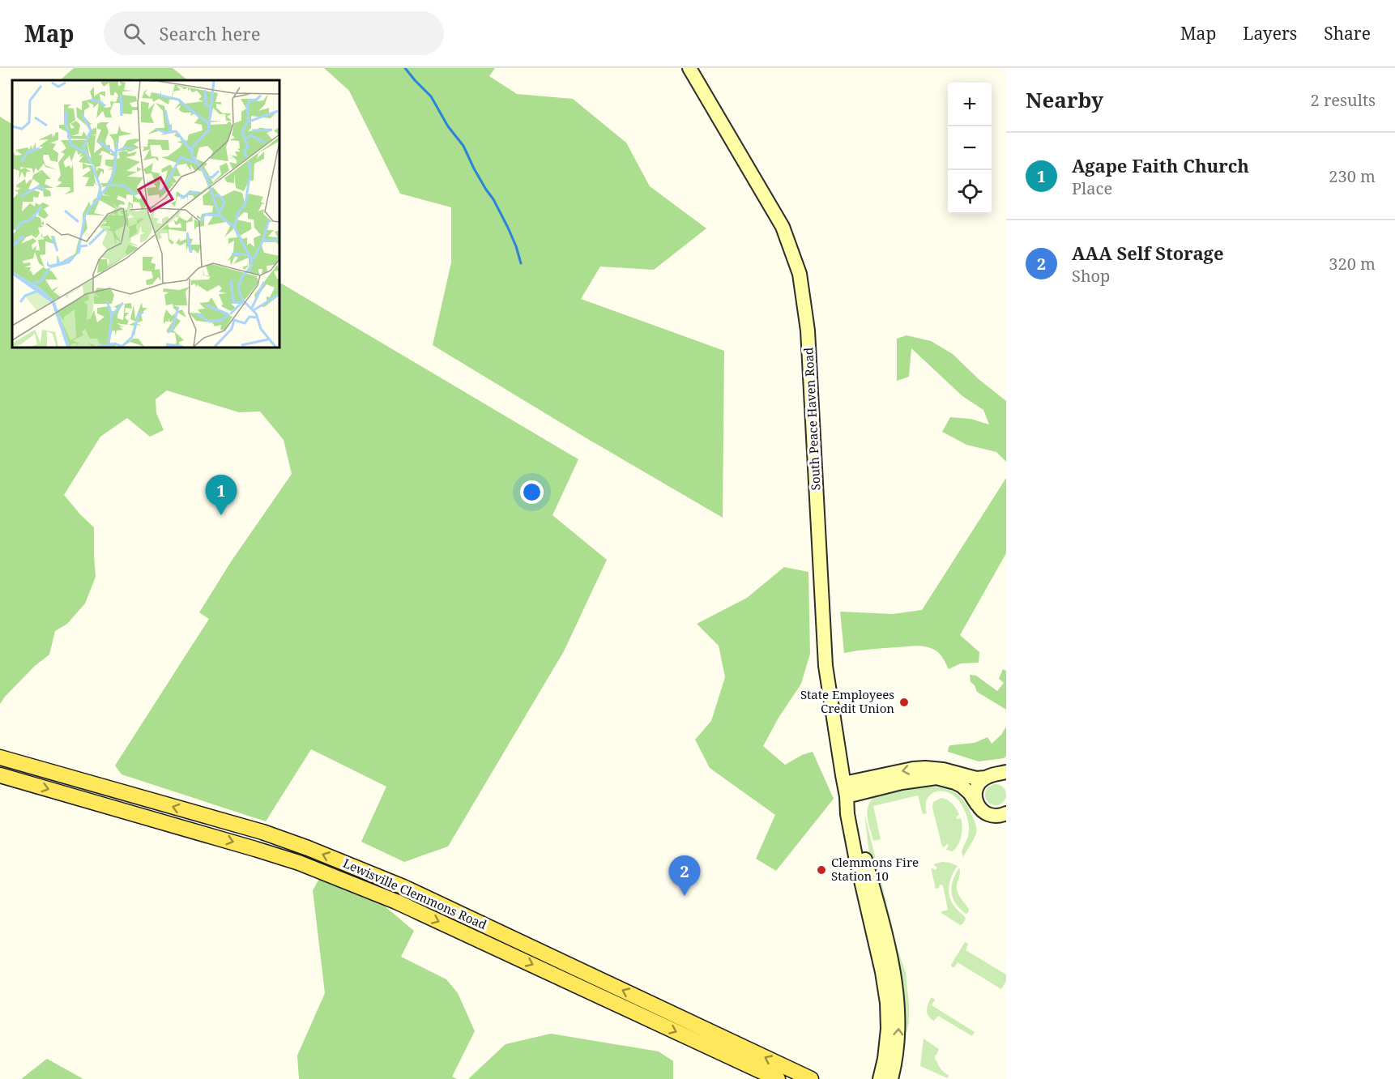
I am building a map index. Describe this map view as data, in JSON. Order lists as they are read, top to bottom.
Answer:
{
  "streets": {
    "main road": ["South Peace Haven Road", "Lewisville Clemmons Road"]
  },
  "places": ["State Employees Credit Union", "Clemmons Fire Station 10"],
  "page": {
    "header": "Map",
    "search": "Search here",
    "nav": ["Map", "Layers", "Share"],
    "heading": ["Nearby", "2 results"],
    "map_buttons": ["+", "−"],
    "list": [
      {
        "mark": "1",
        "name": "Agape Faith Church",
        "note": "Place",
        "value": "230 m"
      },
      {
        "mark": "2",
        "name": "AAA Self Storage",
        "note": "Shop",
        "value": "320 m"
      }
    ],
    "pins": ["1", "2"]
  }
}
